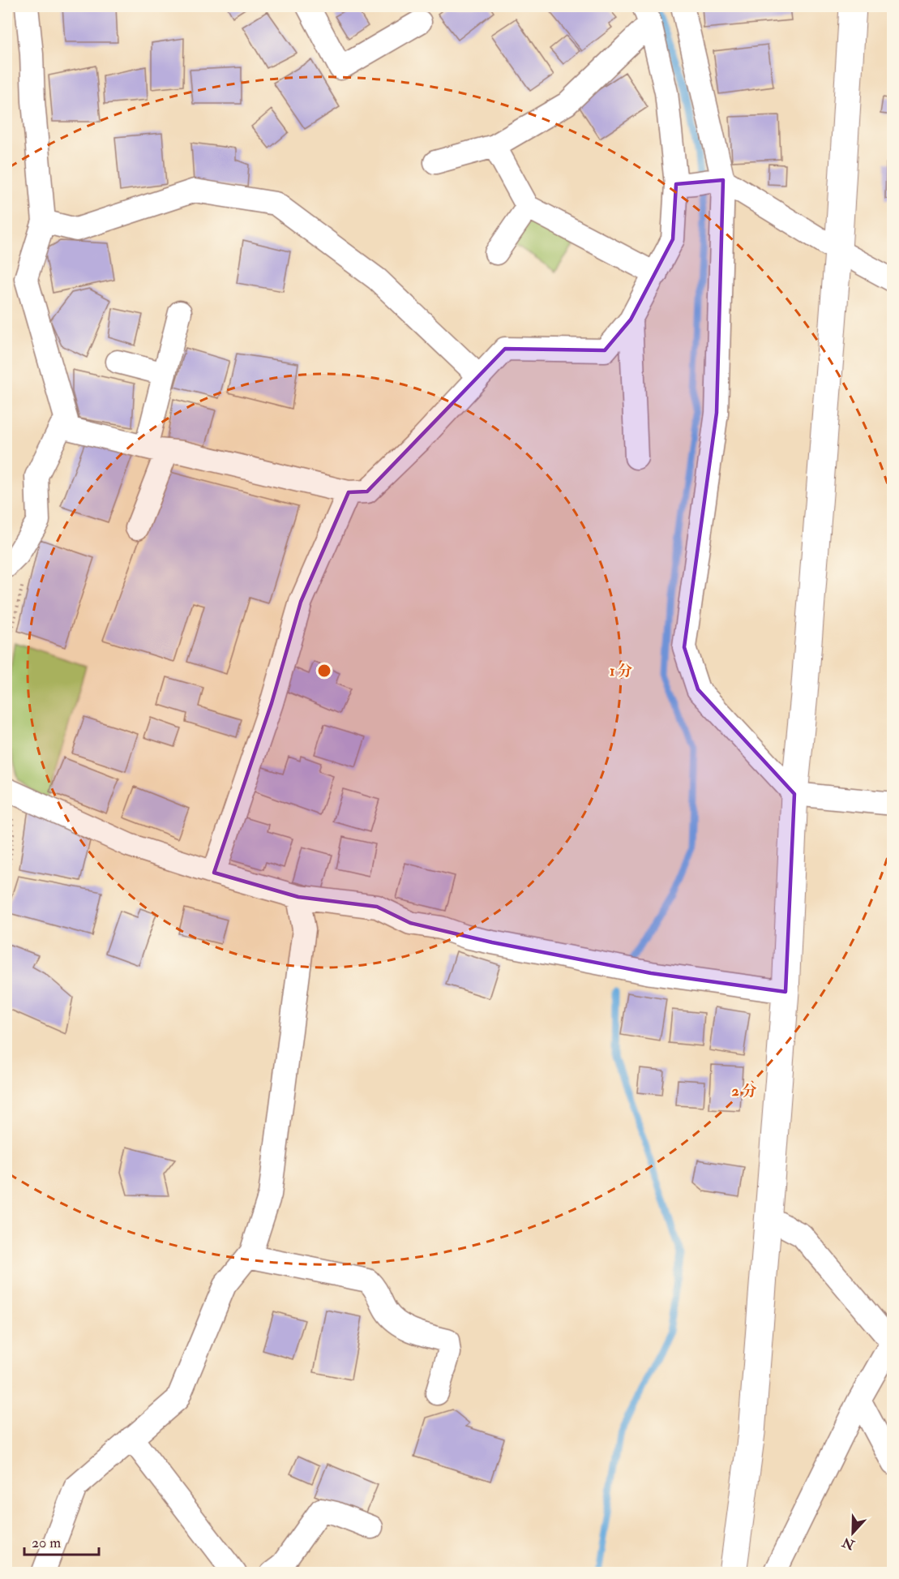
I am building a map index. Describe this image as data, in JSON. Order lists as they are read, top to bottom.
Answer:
{
  "scale_bar": "20 m",
  "north": "bottom",
  "rings": ["1 分", "2 分"]
}
